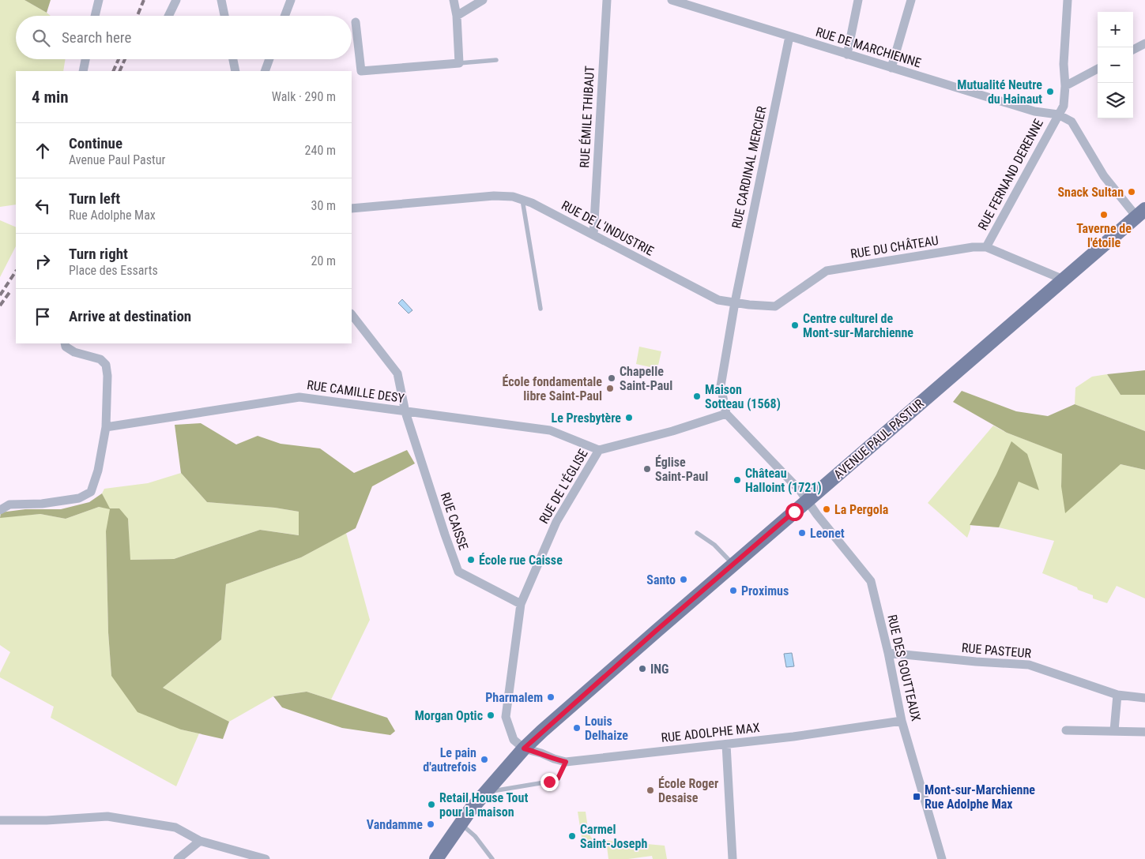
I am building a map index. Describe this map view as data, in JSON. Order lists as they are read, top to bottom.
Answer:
{
  "streets": {
    "main road": ["AVENUE PAUL PASTUR"],
    "street": [
      "RUE DE MARCHIENNE",
      "RUE ÉMILE THIBAUT",
      "RUE CARDINAL MERCIER",
      "RUE FERNAND DERENNE",
      "RUE DE L'INDUSTRIE",
      "RUE DU CHÂTEAU",
      "RUE CAMILLE DESY",
      "RUE DE L'ÉGLISE",
      "RUE CAISSE",
      "RUE PASTEUR",
      "RUE DES GOUTTEAUX",
      "RUE ADOLPHE MAX"
    ]
  },
  "crossings": [
    ["RUE DE MARCHIENNE", "RUE CARDINAL MERCIER"],
    ["RUE DE MARCHIENNE", "RUE FERNAND DERENNE"],
    ["RUE ÉMILE THIBAUT", "RUE DE L'INDUSTRIE"],
    ["RUE CARDINAL MERCIER", "RUE DE L'INDUSTRIE"],
    ["RUE CARDINAL MERCIER", "RUE DU CHÂTEAU"],
    ["RUE FERNAND DERENNE", "RUE DU CHÂTEAU"],
    ["RUE DE L'INDUSTRIE", "RUE DU CHÂTEAU"],
    ["RUE DU CHÂTEAU", "AVENUE PAUL PASTUR"],
    ["RUE CAMILLE DESY", "RUE DE L'ÉGLISE"],
    ["RUE CAMILLE DESY", "RUE CAISSE"],
    ["AVENUE PAUL PASTUR", "RUE DE L'ÉGLISE"],
    ["AVENUE PAUL PASTUR", "RUE DES GOUTTEAUX"],
    ["AVENUE PAUL PASTUR", "RUE ADOLPHE MAX"],
    ["RUE DE L'ÉGLISE", "RUE CAISSE"],
    ["RUE DE L'ÉGLISE", "RUE ADOLPHE MAX"],
    ["RUE PASTEUR", "RUE DES GOUTTEAUX"],
    ["RUE DES GOUTTEAUX", "RUE ADOLPHE MAX"]
  ],
  "places": {
    "other": [
      "Mutualité Neutre du Hainaut",
      "Snack Sultan",
      "Taverne de l'étoile",
      "Centre culturel de Mont-sur-Marchienne",
      "Chapelle Saint-Paul",
      "École fondamentale libre Saint-Paul",
      "Maison Sotteau (1568)",
      "Le Presbytère",
      "Église Saint-Paul",
      "Château Halloint (1721)",
      "La Pergola",
      "Leonet",
      "École rue Caisse",
      "Santo",
      "Proximus",
      "ING",
      "Pharmalem",
      "Morgan Optic",
      "Louis Delhaize",
      "Le pain d'autrefois",
      "École Roger Desaise",
      "Retail House Tout pour la maison",
      "Vandamme",
      "Carmel Saint-Joseph"
    ],
    "transit": ["Mont-sur-Marchienne Rue Adolphe Max"]
  },
  "page": {
    "map_buttons": ["+", "−"],
    "search": "Search here",
    "heading": ["4 min", "Walk · 290 m"],
    "list": [
      ["Continue", "Avenue Paul Pastur", "240 m"],
      ["Turn left", "Rue Adolphe Max", "30 m"],
      ["Turn right", "Place des Essarts", "20 m"],
      "Arrive at destination"
    ]
  }
}
